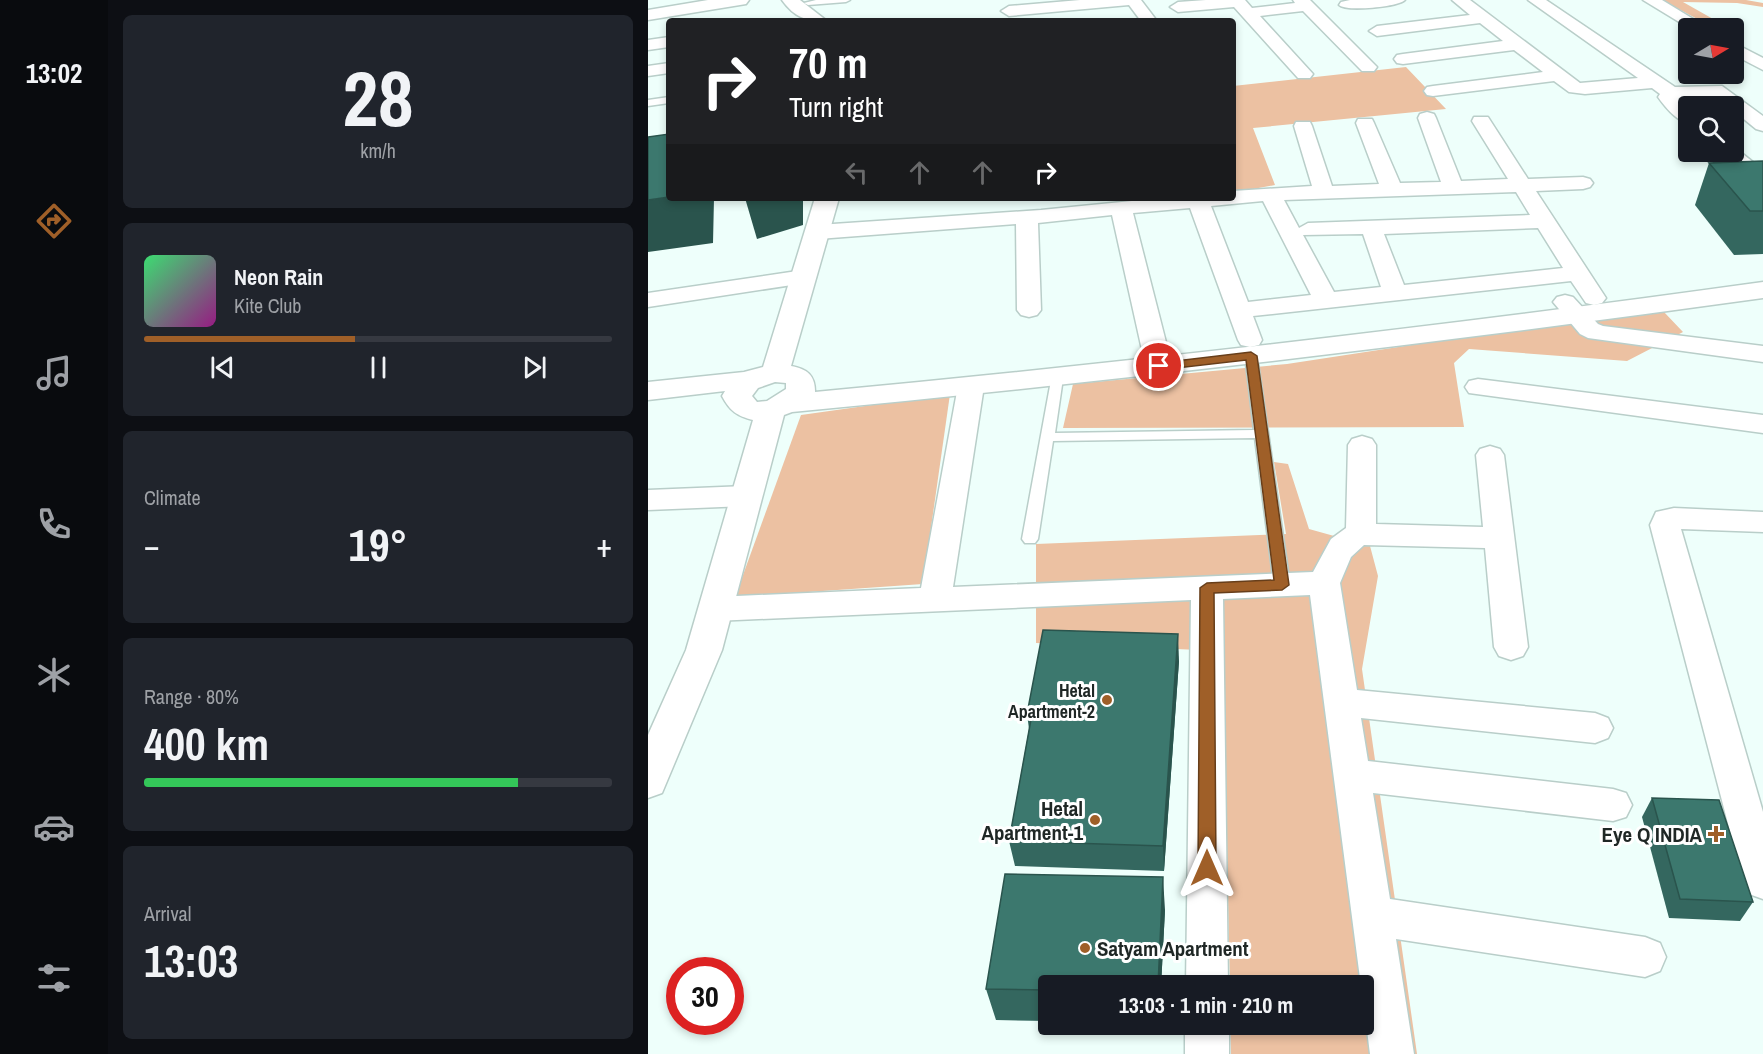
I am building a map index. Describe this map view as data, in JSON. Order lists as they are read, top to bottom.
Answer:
{
  "places": {
    "other": ["Hetal Apartment-2", "Hetal Apartment-1", "Satyam Apartment"],
    "health": ["Eye Q INDIA"]
  },
  "north": "right",
  "page": {
    "tabs": "13:02",
    "tile": [
      ["28", "km/h"],
      "Climate",
      ["Range · 80%", "400 km"],
      ["Arrival", "13:03"]
    ],
    "turn": ["70 m", "Turn right"],
    "song": ["Neon Rain", "Kite Club"],
    "heat": ["−", "19°", "+"],
    "limit": "30",
    "trip": "13:03 · 1 min · 210 m"
  }
}
